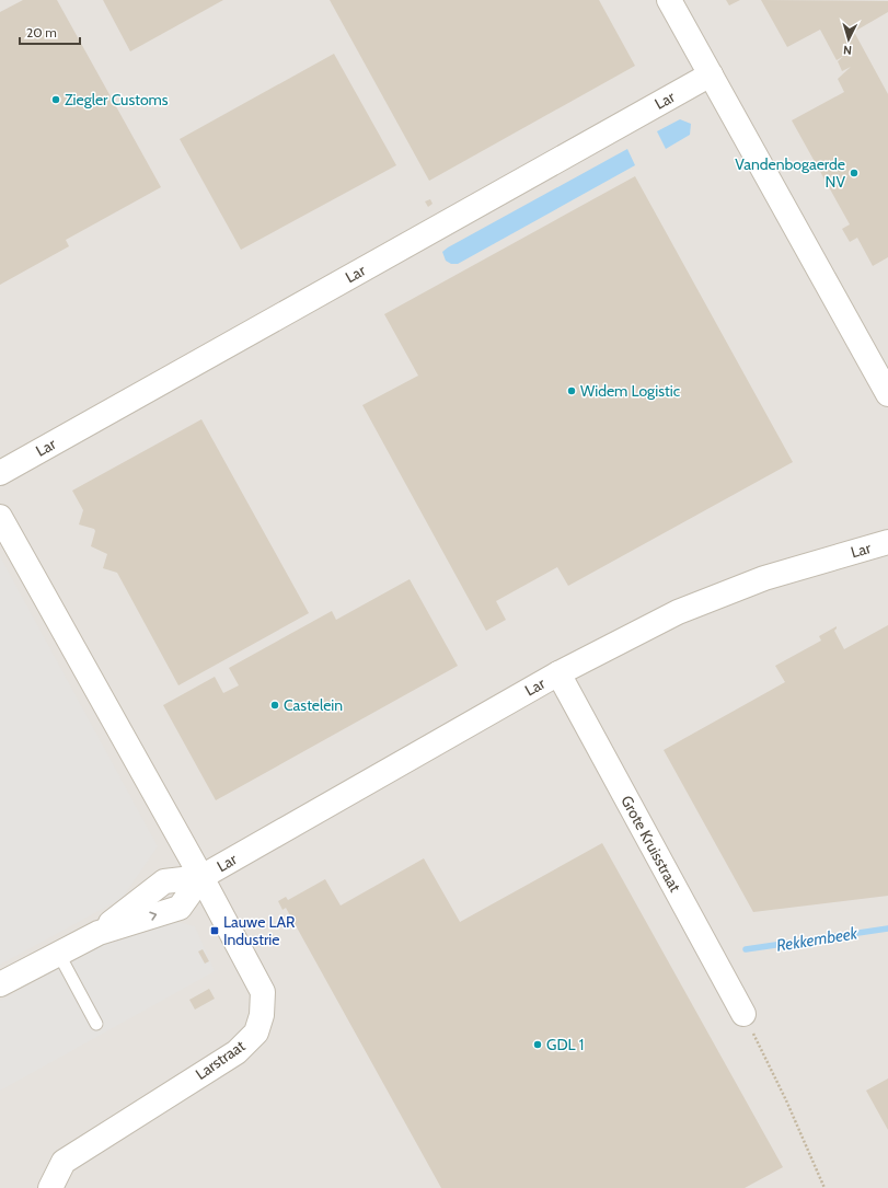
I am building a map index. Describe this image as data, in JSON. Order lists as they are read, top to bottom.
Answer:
{
  "streets": {
    "street": ["Lar", "Grote Kruisstraat", "Larstraat"]
  },
  "crossings": [
    ["Lar", "Grote Kruisstraat"],
    ["Lar", "Larstraat"]
  ],
  "water": ["Rekkembeek"],
  "places": {
    "other": [
      "Ziegler Customs",
      "Vandenbogaerde NV",
      "Widem Logistic",
      "Castelein",
      "GDL 1"
    ],
    "transit": ["Lauwe LAR Industrie"]
  },
  "scale_bar": "20 m",
  "north": "bottom"
}
